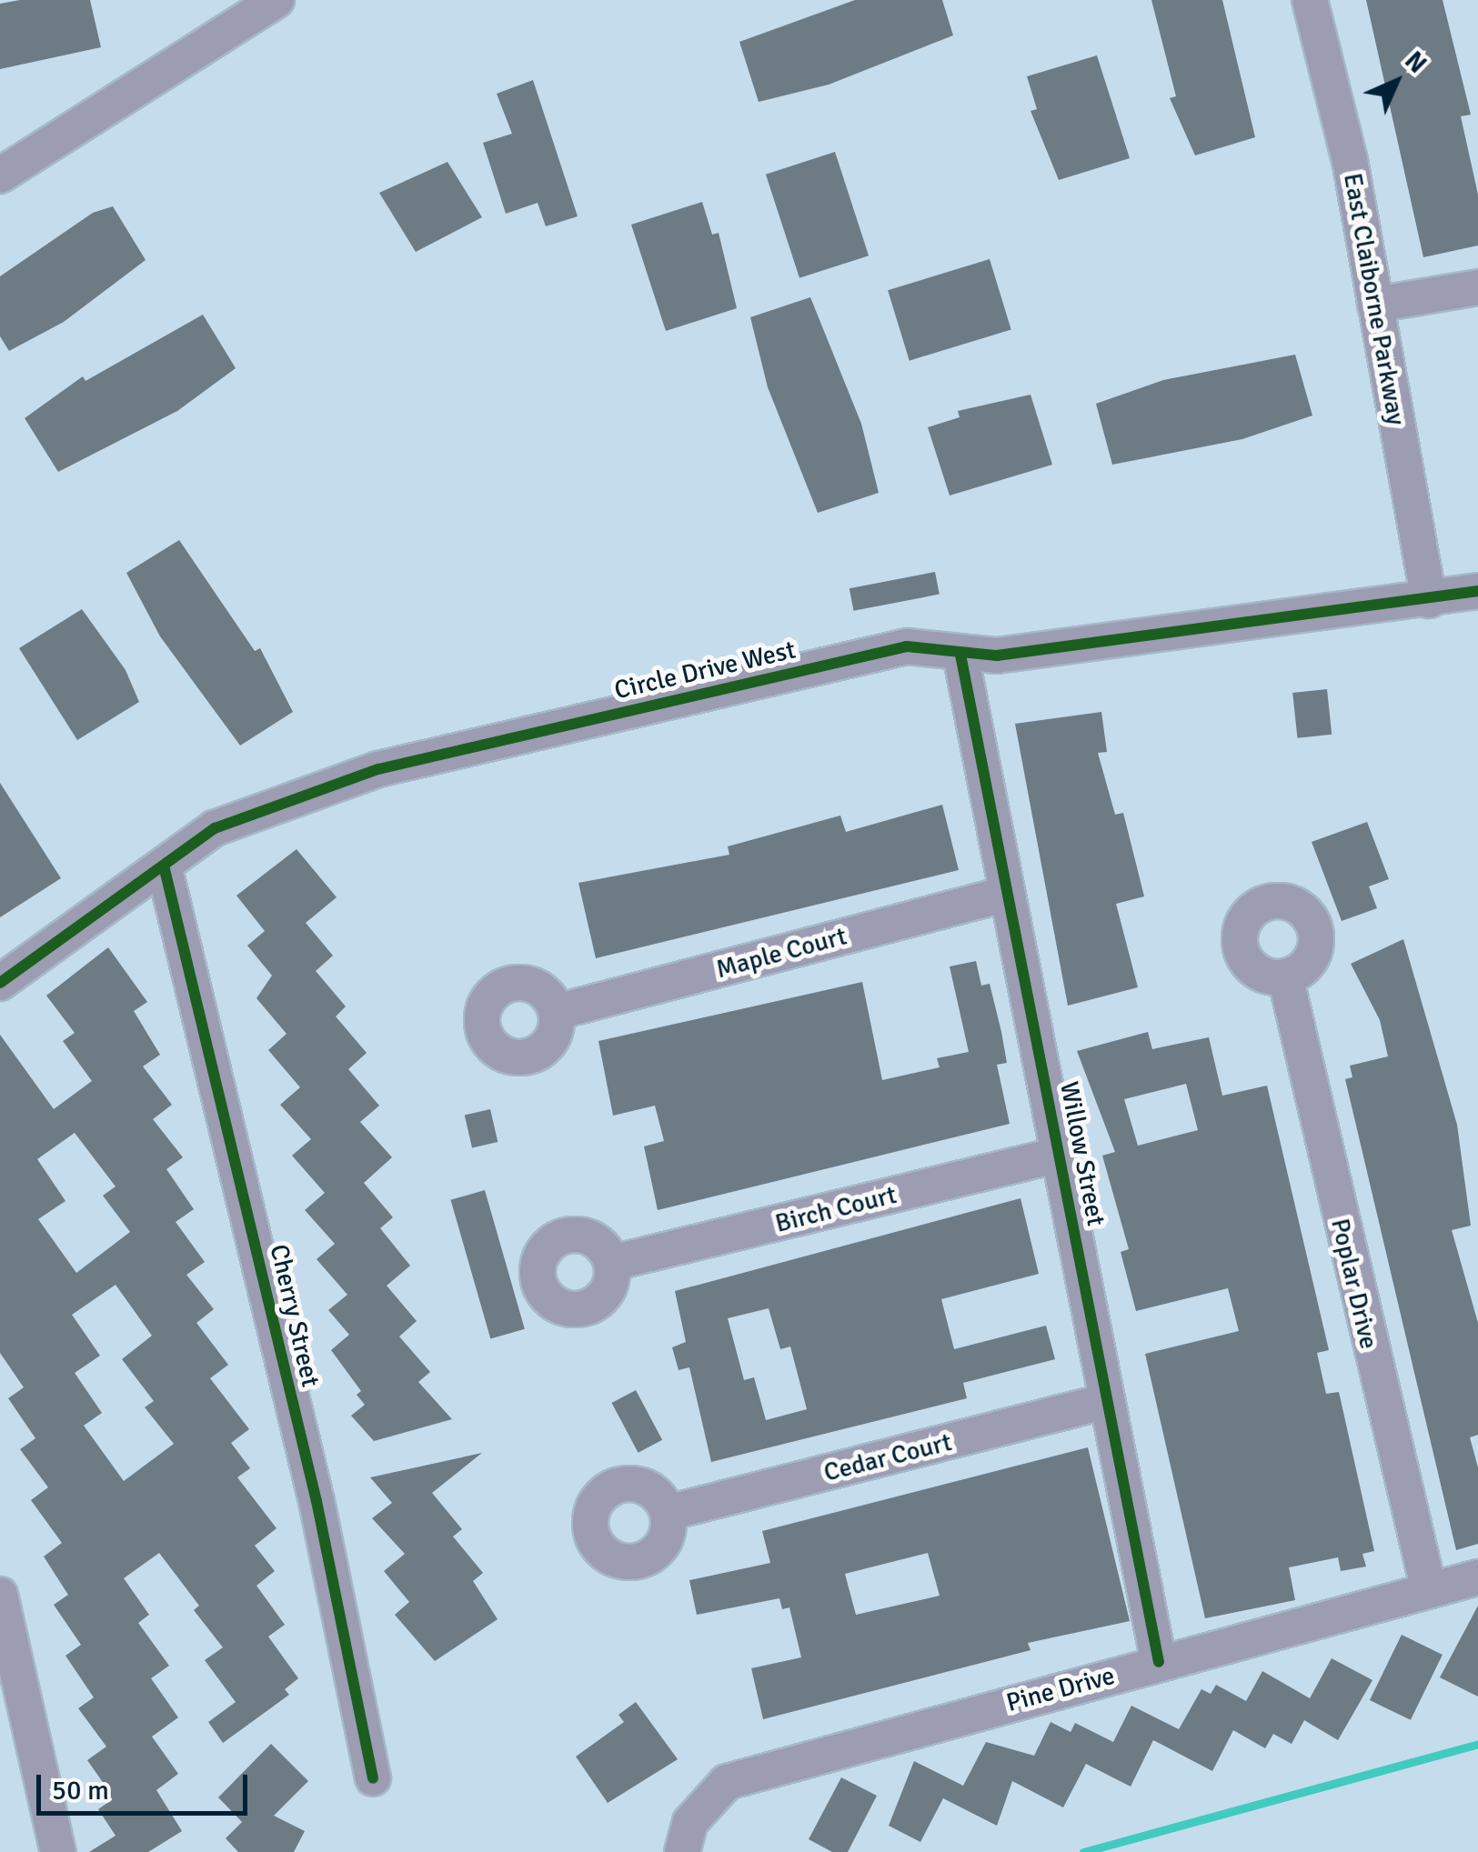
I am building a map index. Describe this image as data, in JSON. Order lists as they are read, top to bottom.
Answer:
{
  "streets": {
    "street": [
      "East Claiborne Parkway",
      "Circle Drive West",
      "Maple Court",
      "Willow Street",
      "Birch Court",
      "Poplar Drive",
      "Cherry Street",
      "Cedar Court",
      "Pine Drive"
    ]
  },
  "crossings": [
    ["East Claiborne Parkway", "Circle Drive West"],
    ["Circle Drive West", "Willow Street"],
    ["Circle Drive West", "Cherry Street"],
    ["Maple Court", "Willow Street"],
    ["Willow Street", "Birch Court"],
    ["Willow Street", "Cedar Court"],
    ["Willow Street", "Pine Drive"],
    ["Poplar Drive", "Pine Drive"]
  ],
  "scale_bar": "50 m",
  "north": "top right"
}
